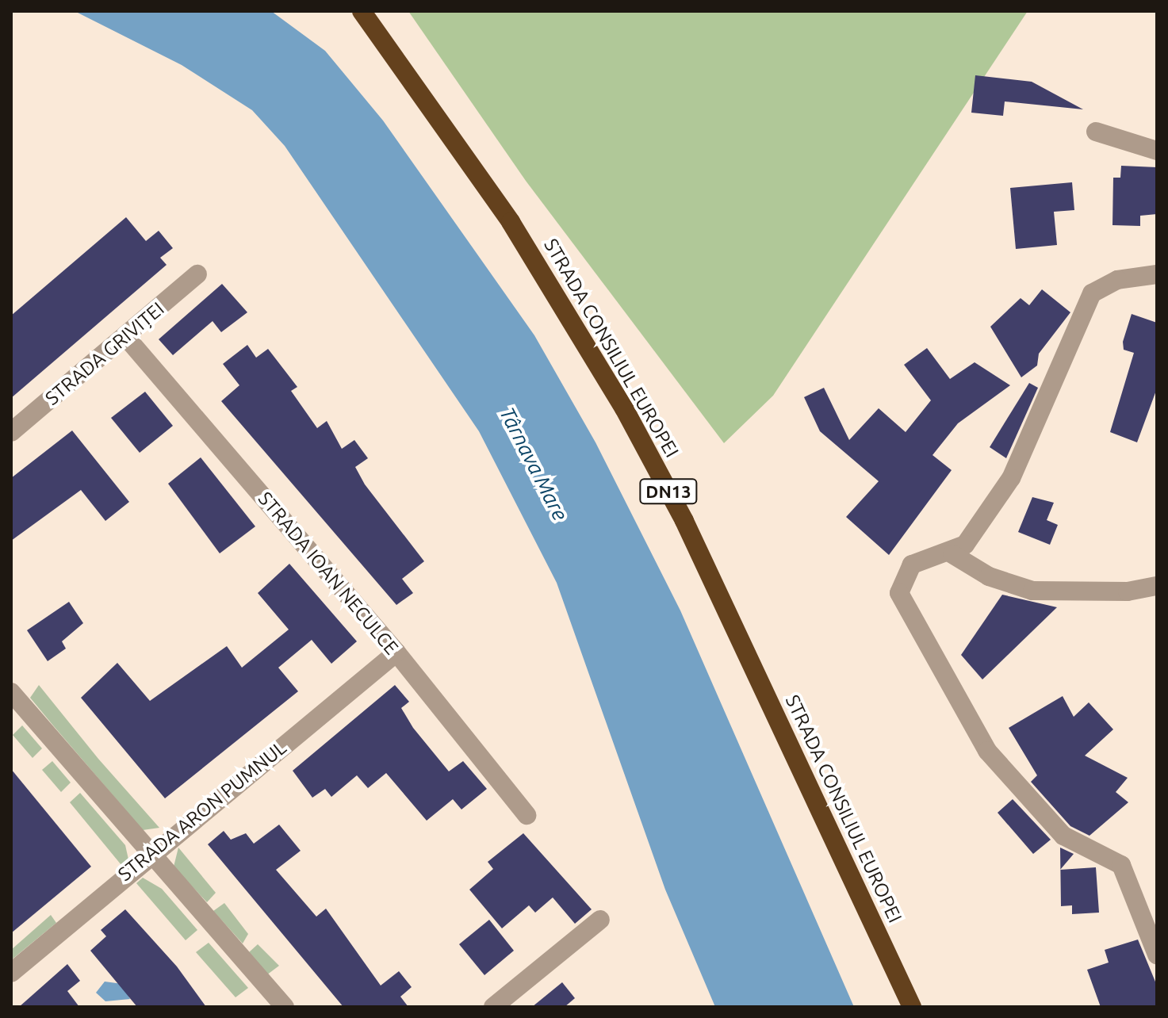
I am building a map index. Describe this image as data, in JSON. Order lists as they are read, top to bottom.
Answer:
{
  "streets": {
    "highway": ["STRADA CONSILIUL EUROPEI", "DN13"],
    "street": ["STRADA GRIVIȚEI", "STRADA IOAN NECULCE", "STRADA ARON PUMNUL"]
  },
  "crossings": [
    ["STRADA GRIVIȚEI", "STRADA IOAN NECULCE"],
    ["STRADA IOAN NECULCE", "STRADA ARON PUMNUL"]
  ],
  "water": ["Târnava Mare"]
}
